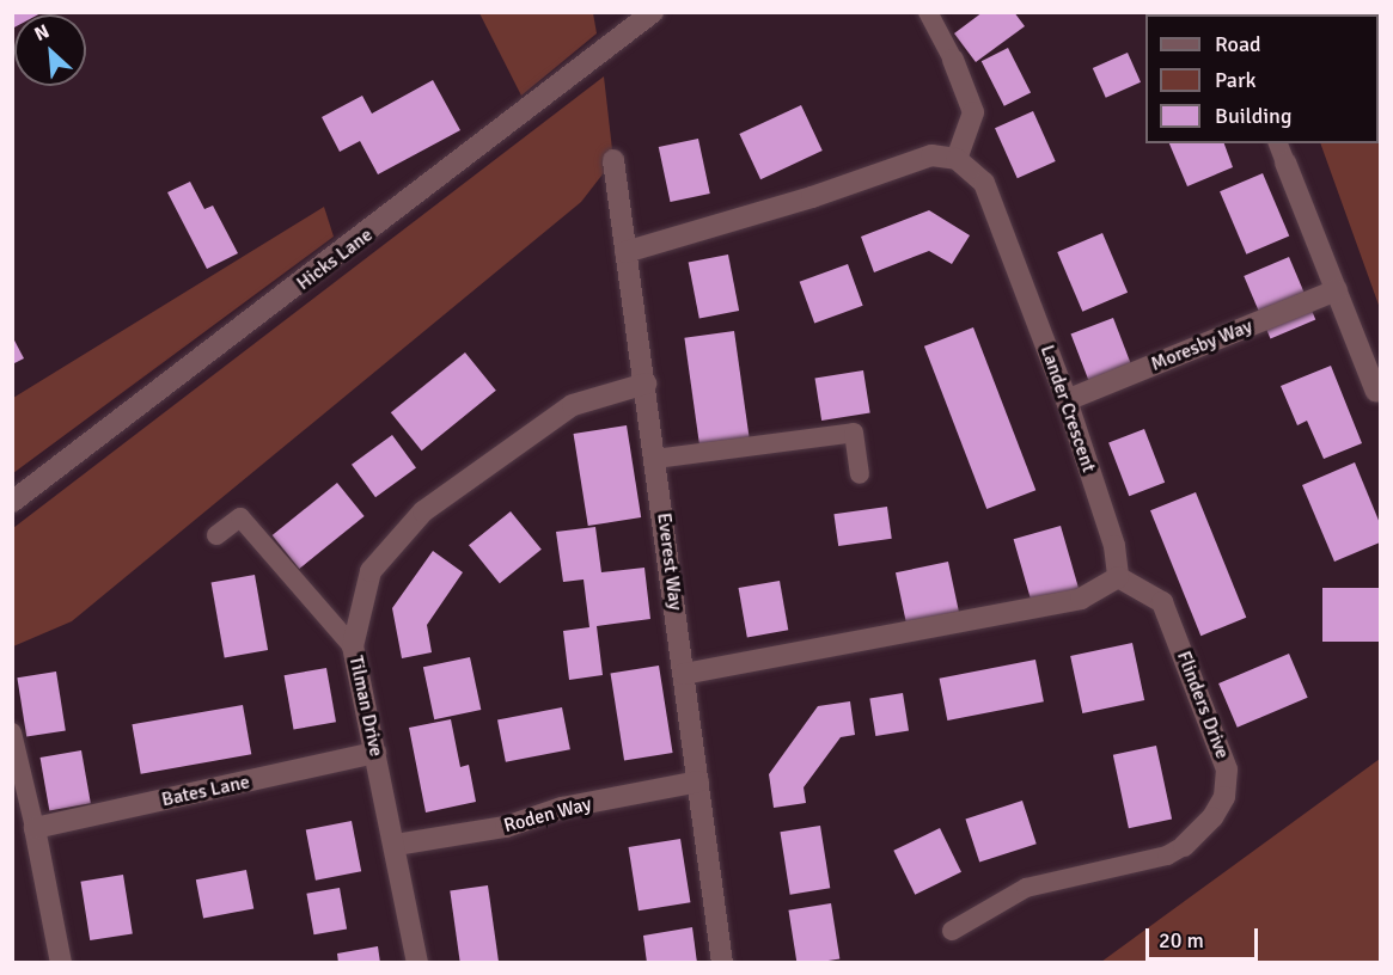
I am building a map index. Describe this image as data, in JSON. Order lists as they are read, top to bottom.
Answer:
{
  "streets": {
    "street": [
      "Hicks Lane",
      "Moresby Way",
      "Lander Crescent",
      "Everest Way",
      "Flinders Drive",
      "Tilman Drive",
      "Bates Lane",
      "Roden Way"
    ]
  },
  "crossings": [
    ["Moresby Way", "Lander Crescent"],
    ["Lander Crescent", "Flinders Drive"],
    ["Everest Way", "Tilman Drive"],
    ["Everest Way", "Roden Way"],
    ["Tilman Drive", "Bates Lane"],
    ["Tilman Drive", "Roden Way"]
  ],
  "legend": ["Road", "Park", "Building"],
  "scale_bar": "20 m",
  "north": "top left"
}
